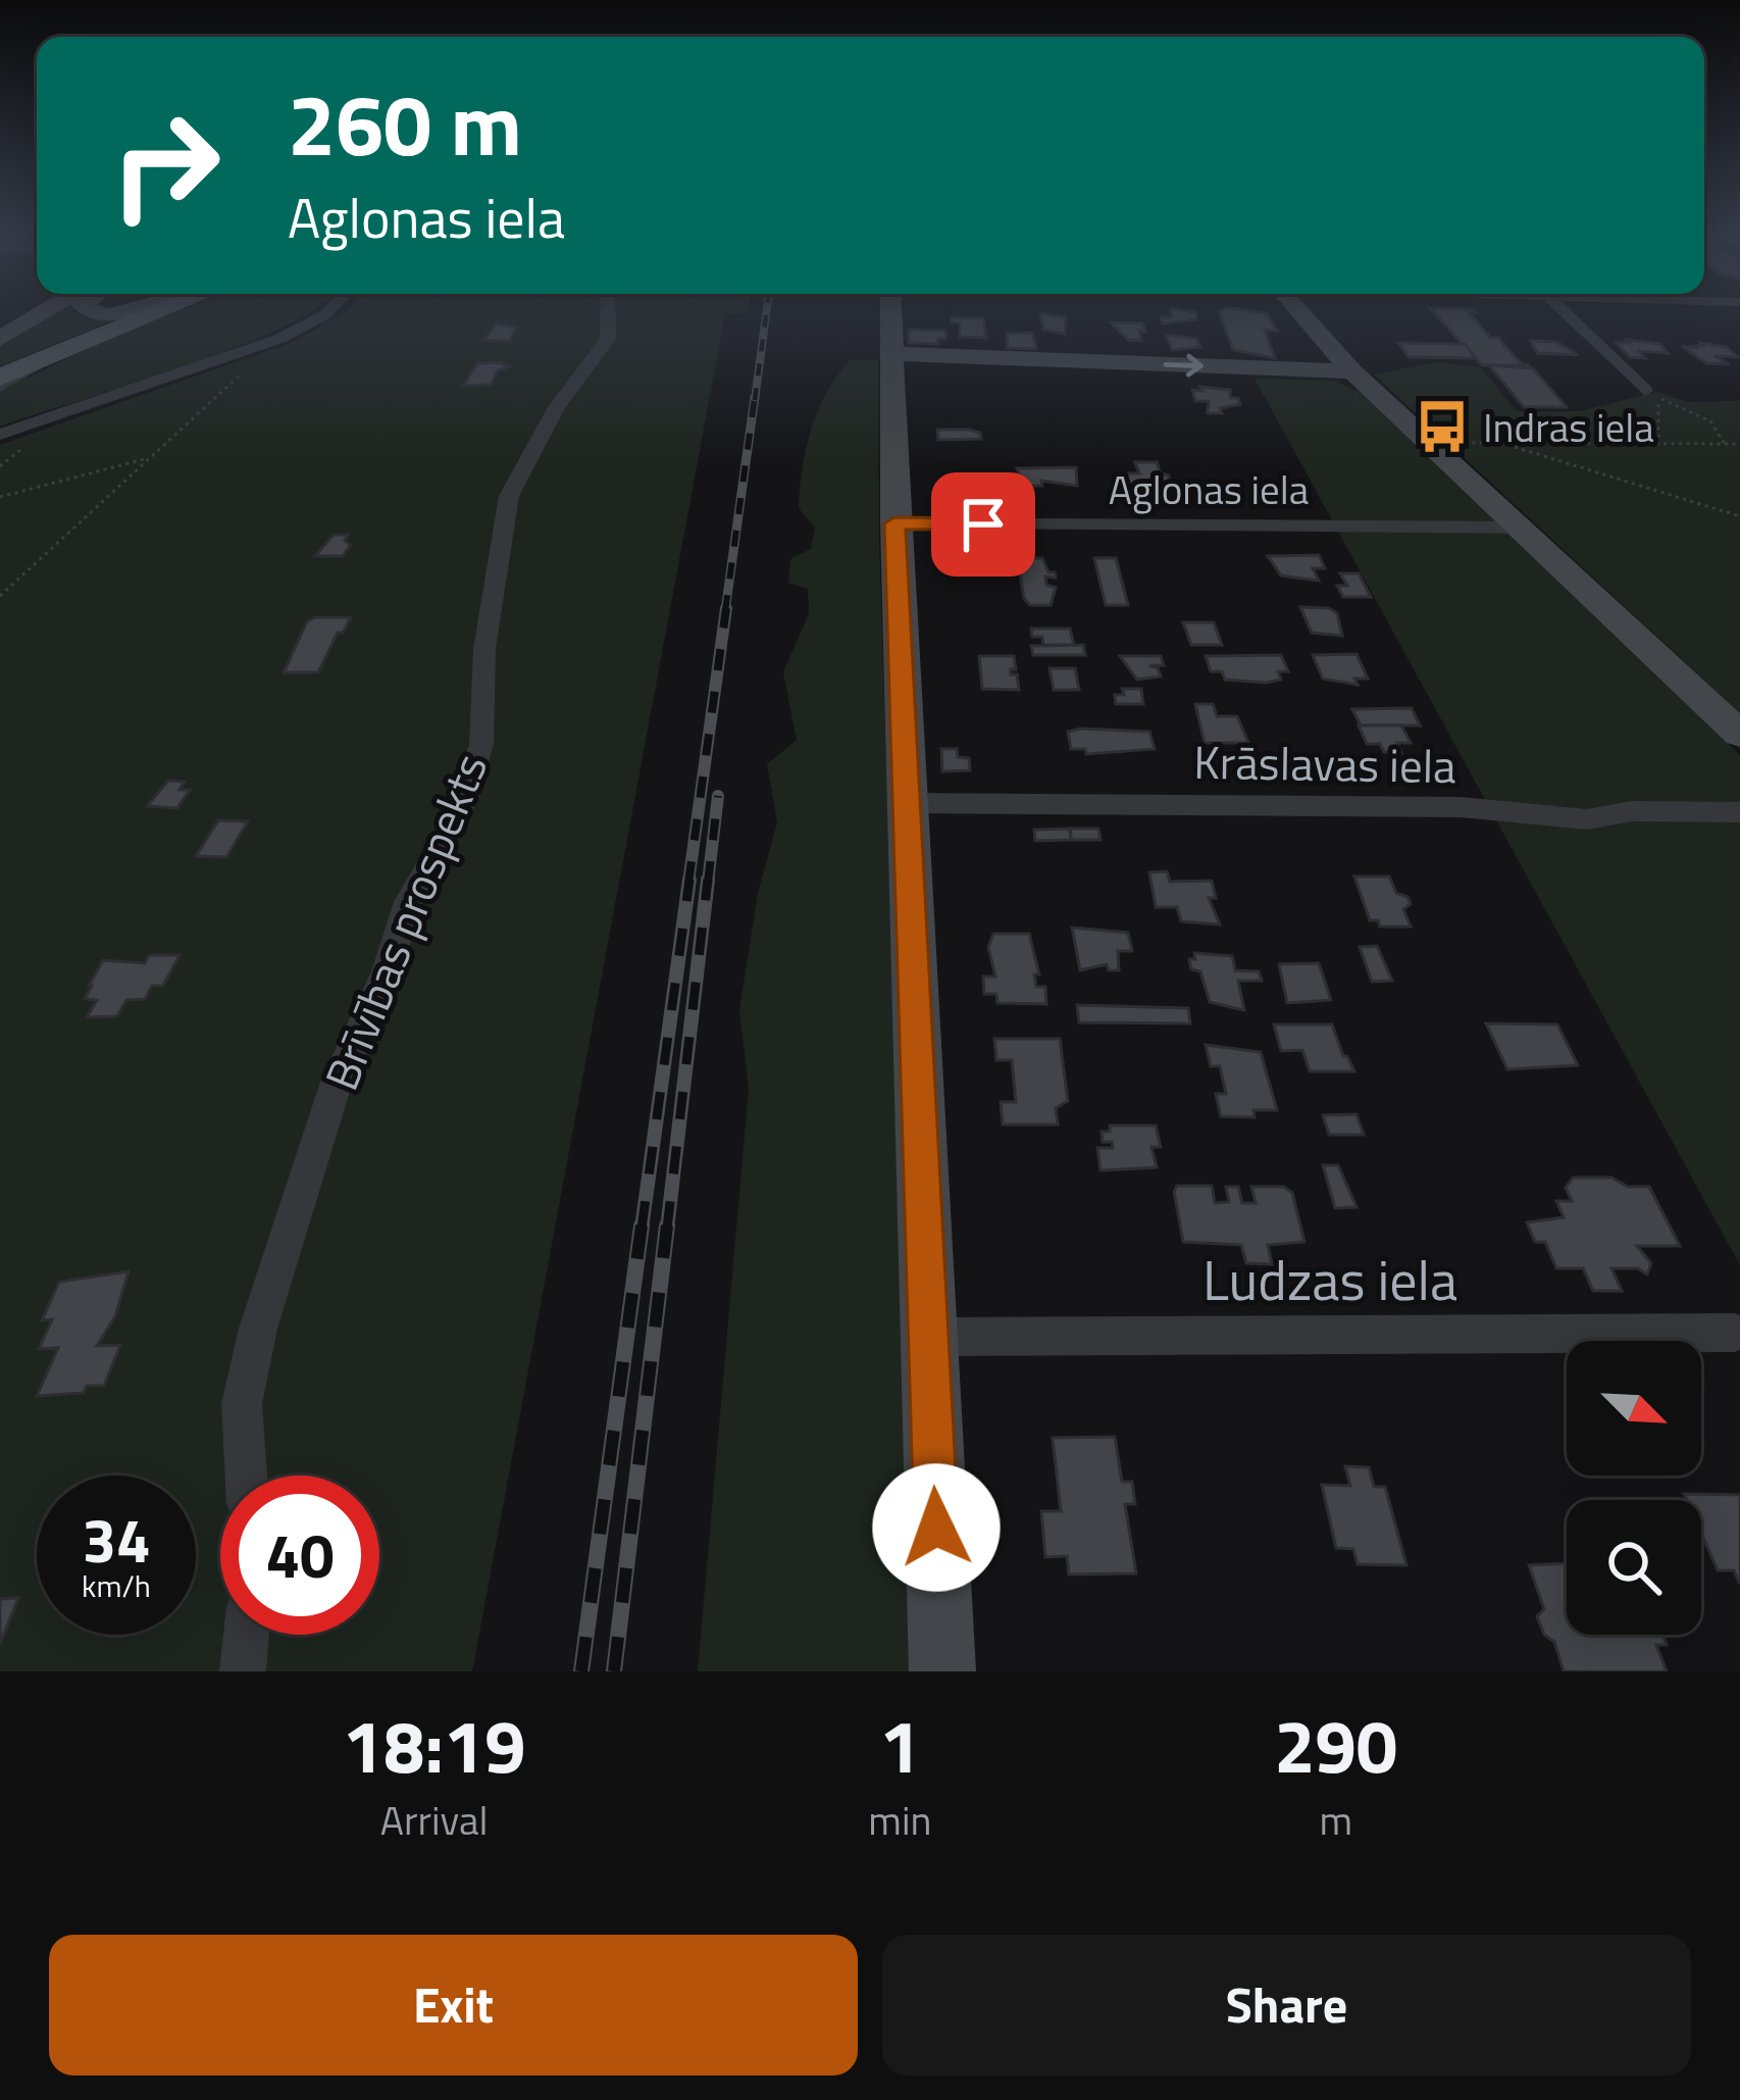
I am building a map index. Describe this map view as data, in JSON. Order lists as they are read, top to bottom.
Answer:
{
  "streets": {
    "street": [
      "Aglonas iela",
      "Krāslavas iela",
      "Brīvības prospekts",
      "Ludzas iela"
    ]
  },
  "places": {
    "bus stop": ["Indras iela"]
  },
  "north": "bottom right",
  "page": {
    "turn": ["260 m", "Aglonas iela"],
    "speed": "34 km/h",
    "limit": "40",
    "eta": [
      "18:19",
      "Arrival",
      "1",
      "min",
      "290",
      "m"
    ],
    "buttons": ["Exit", "Share"]
  }
}
